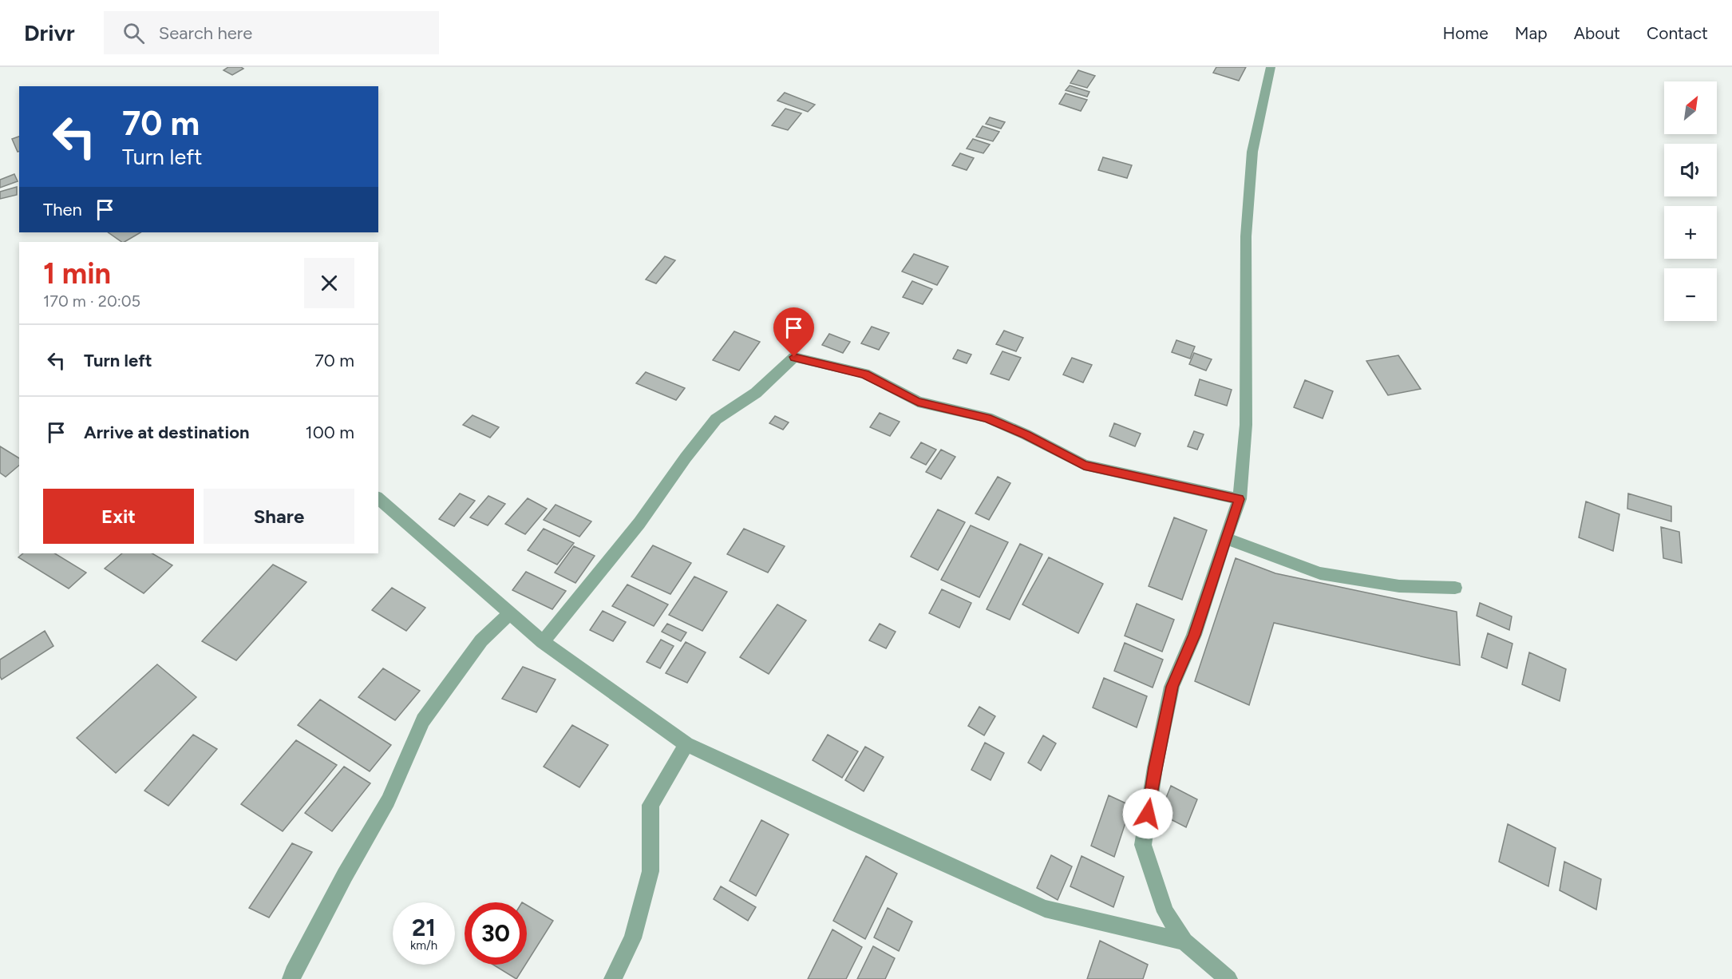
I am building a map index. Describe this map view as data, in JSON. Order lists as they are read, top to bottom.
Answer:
{
  "north": "top right",
  "page": {
    "header": "Drivr",
    "search": "Search here",
    "nav": [
      "Home",
      "Map",
      "About",
      "Contact"
    ],
    "map_buttons": ["+", "−"],
    "turn": ["70 m", "Turn left"],
    "then": "Then",
    "heading": ["1 min", "170 m · 20:05"],
    "list": [
      {
        "name": "Turn left",
        "value": "70 m"
      },
      {
        "name": "Arrive at destination",
        "value": "100 m"
      }
    ],
    "buttons": ["Exit", "Share"],
    "speed": "21 km/h",
    "limit": "30"
  }
}
